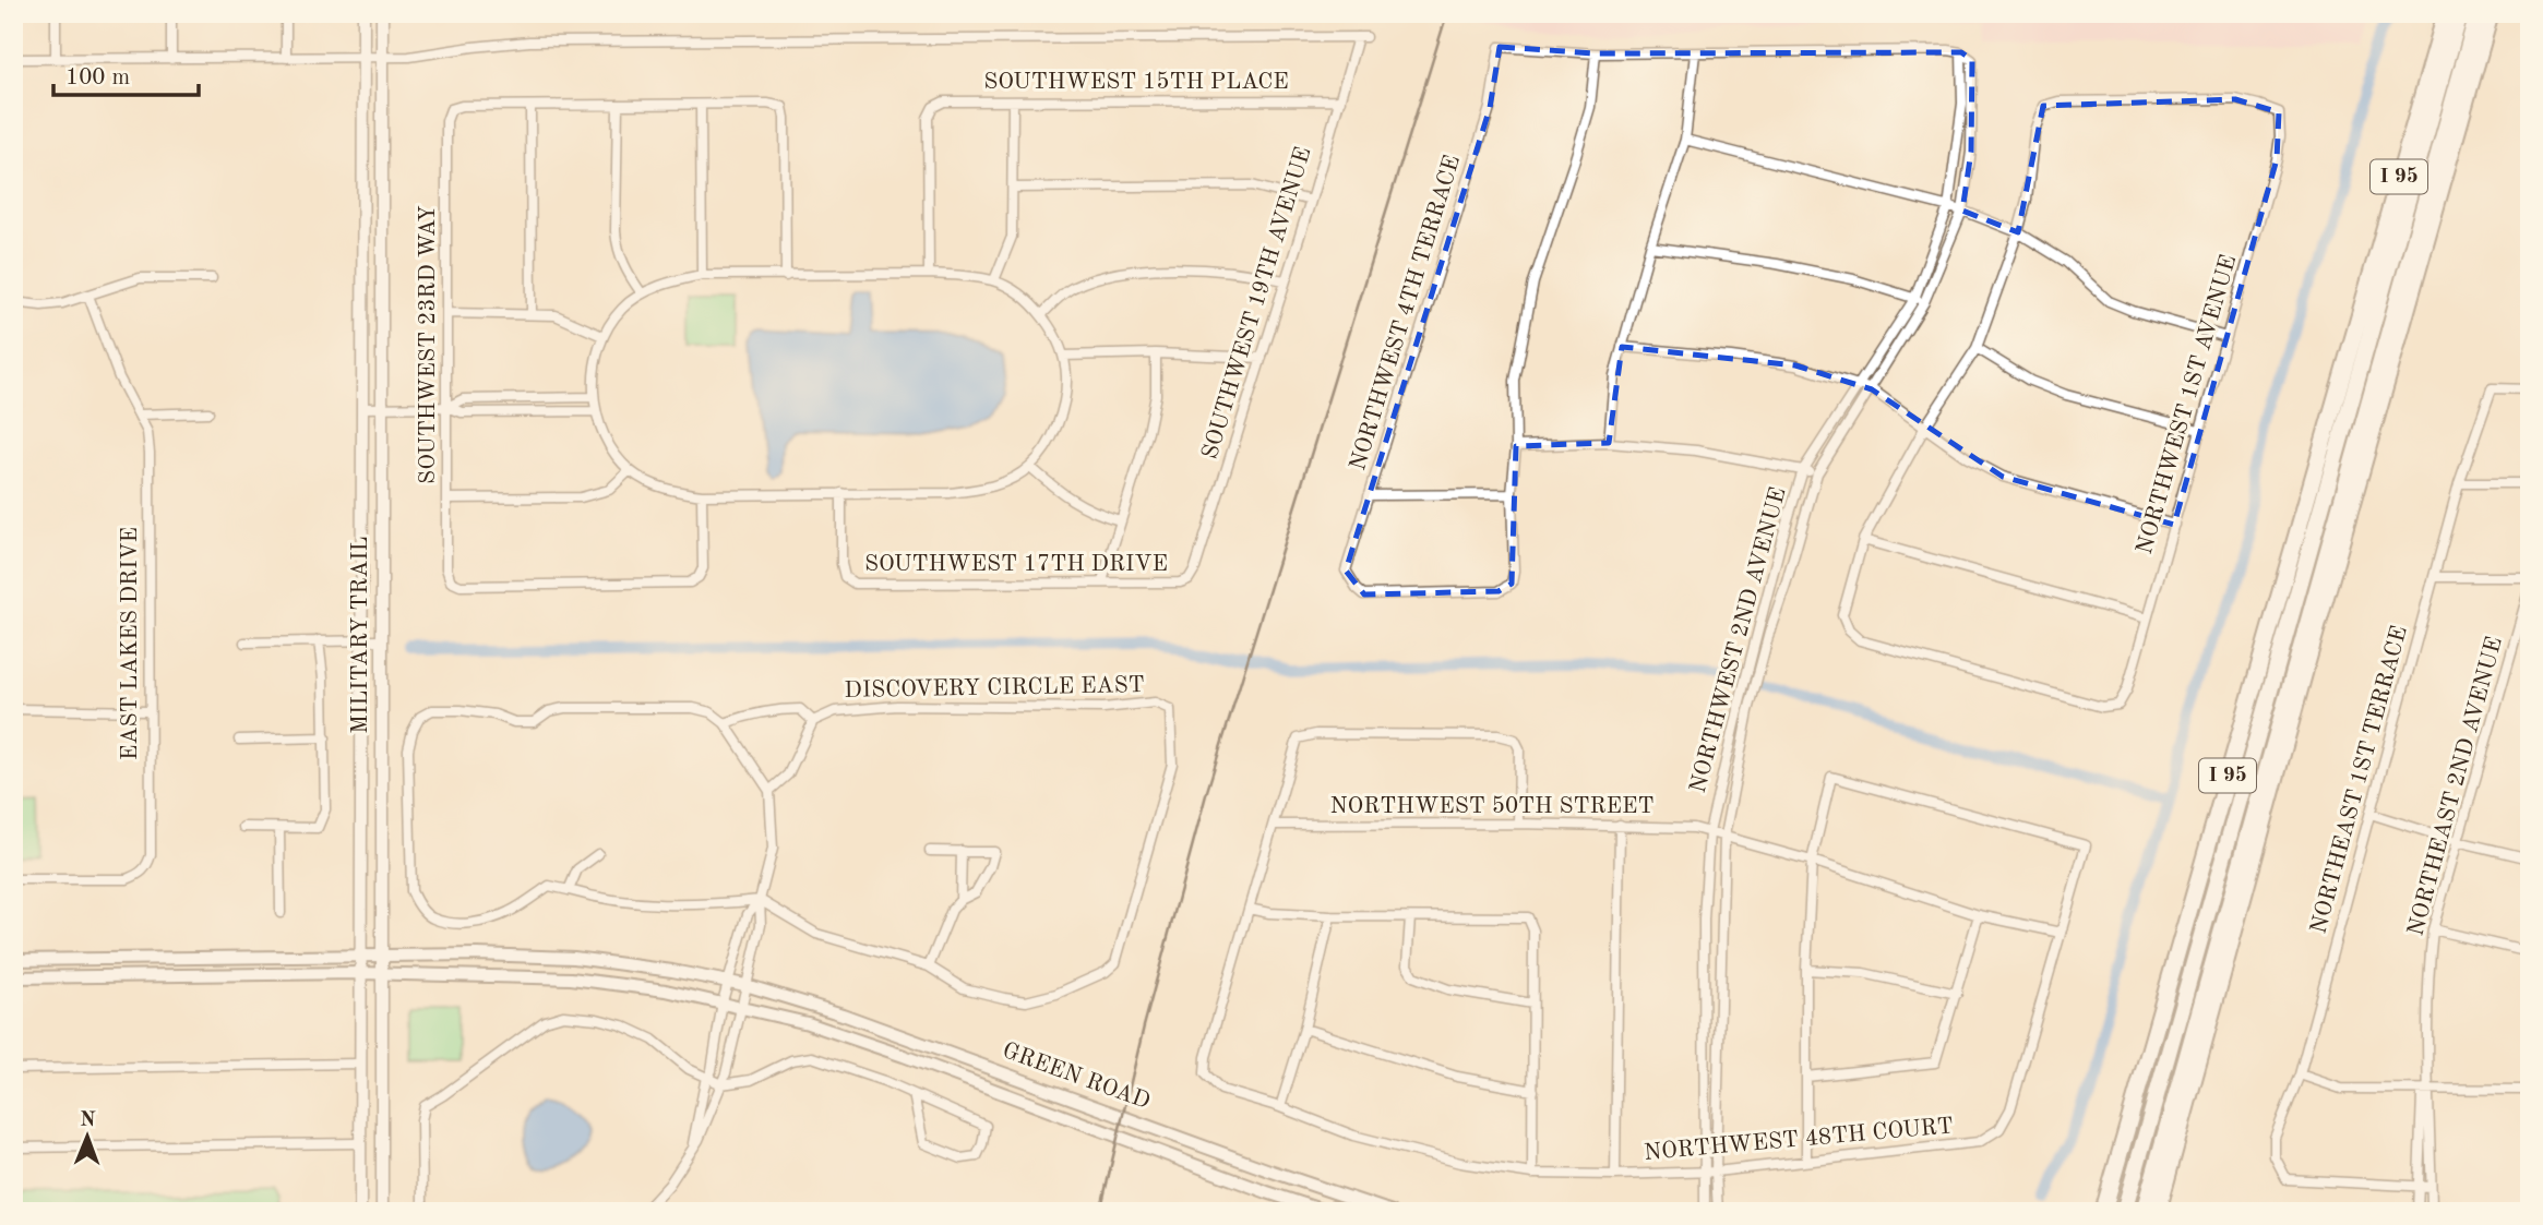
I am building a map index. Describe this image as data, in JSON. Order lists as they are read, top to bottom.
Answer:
{
  "streets": {
    "highway": ["I 95"],
    "main road": ["GREEN ROAD"],
    "street": [
      "SOUTHWEST 15TH PLACE",
      "SOUTHWEST 19TH AVENUE",
      "NORTHWEST 4TH TERRACE",
      "SOUTHWEST 23RD WAY",
      "NORTHWEST 1ST AVENUE",
      "SOUTHWEST 17TH DRIVE",
      "MILITARY TRAIL",
      "NORTHWEST 2ND AVENUE",
      "EAST LAKES DRIVE",
      "DISCOVERY CIRCLE EAST",
      "NORTHEAST 1ST TERRACE",
      "NORTHEAST 2ND AVENUE",
      "NORTHWEST 50TH STREET",
      "NORTHWEST 48TH COURT"
    ]
  },
  "crossings": [
    ["SOUTHWEST 15TH PLACE", "SOUTHWEST 19TH AVENUE"],
    ["SOUTHWEST 19TH AVENUE", "SOUTHWEST 17TH DRIVE"],
    ["SOUTHWEST 19TH AVENUE", "MILITARY TRAIL"],
    ["MILITARY TRAIL", "GREEN ROAD"],
    ["NORTHWEST 2ND AVENUE", "NORTHWEST 50TH STREET"],
    ["NORTHWEST 2ND AVENUE", "NORTHWEST 48TH COURT"],
    ["NORTHEAST 1ST TERRACE", "NORTHEAST 2ND AVENUE"],
    ["NORTHWEST 50TH STREET", "NORTHWEST 48TH COURT"]
  ],
  "scale_bar": "100 m",
  "north": "top"
}
